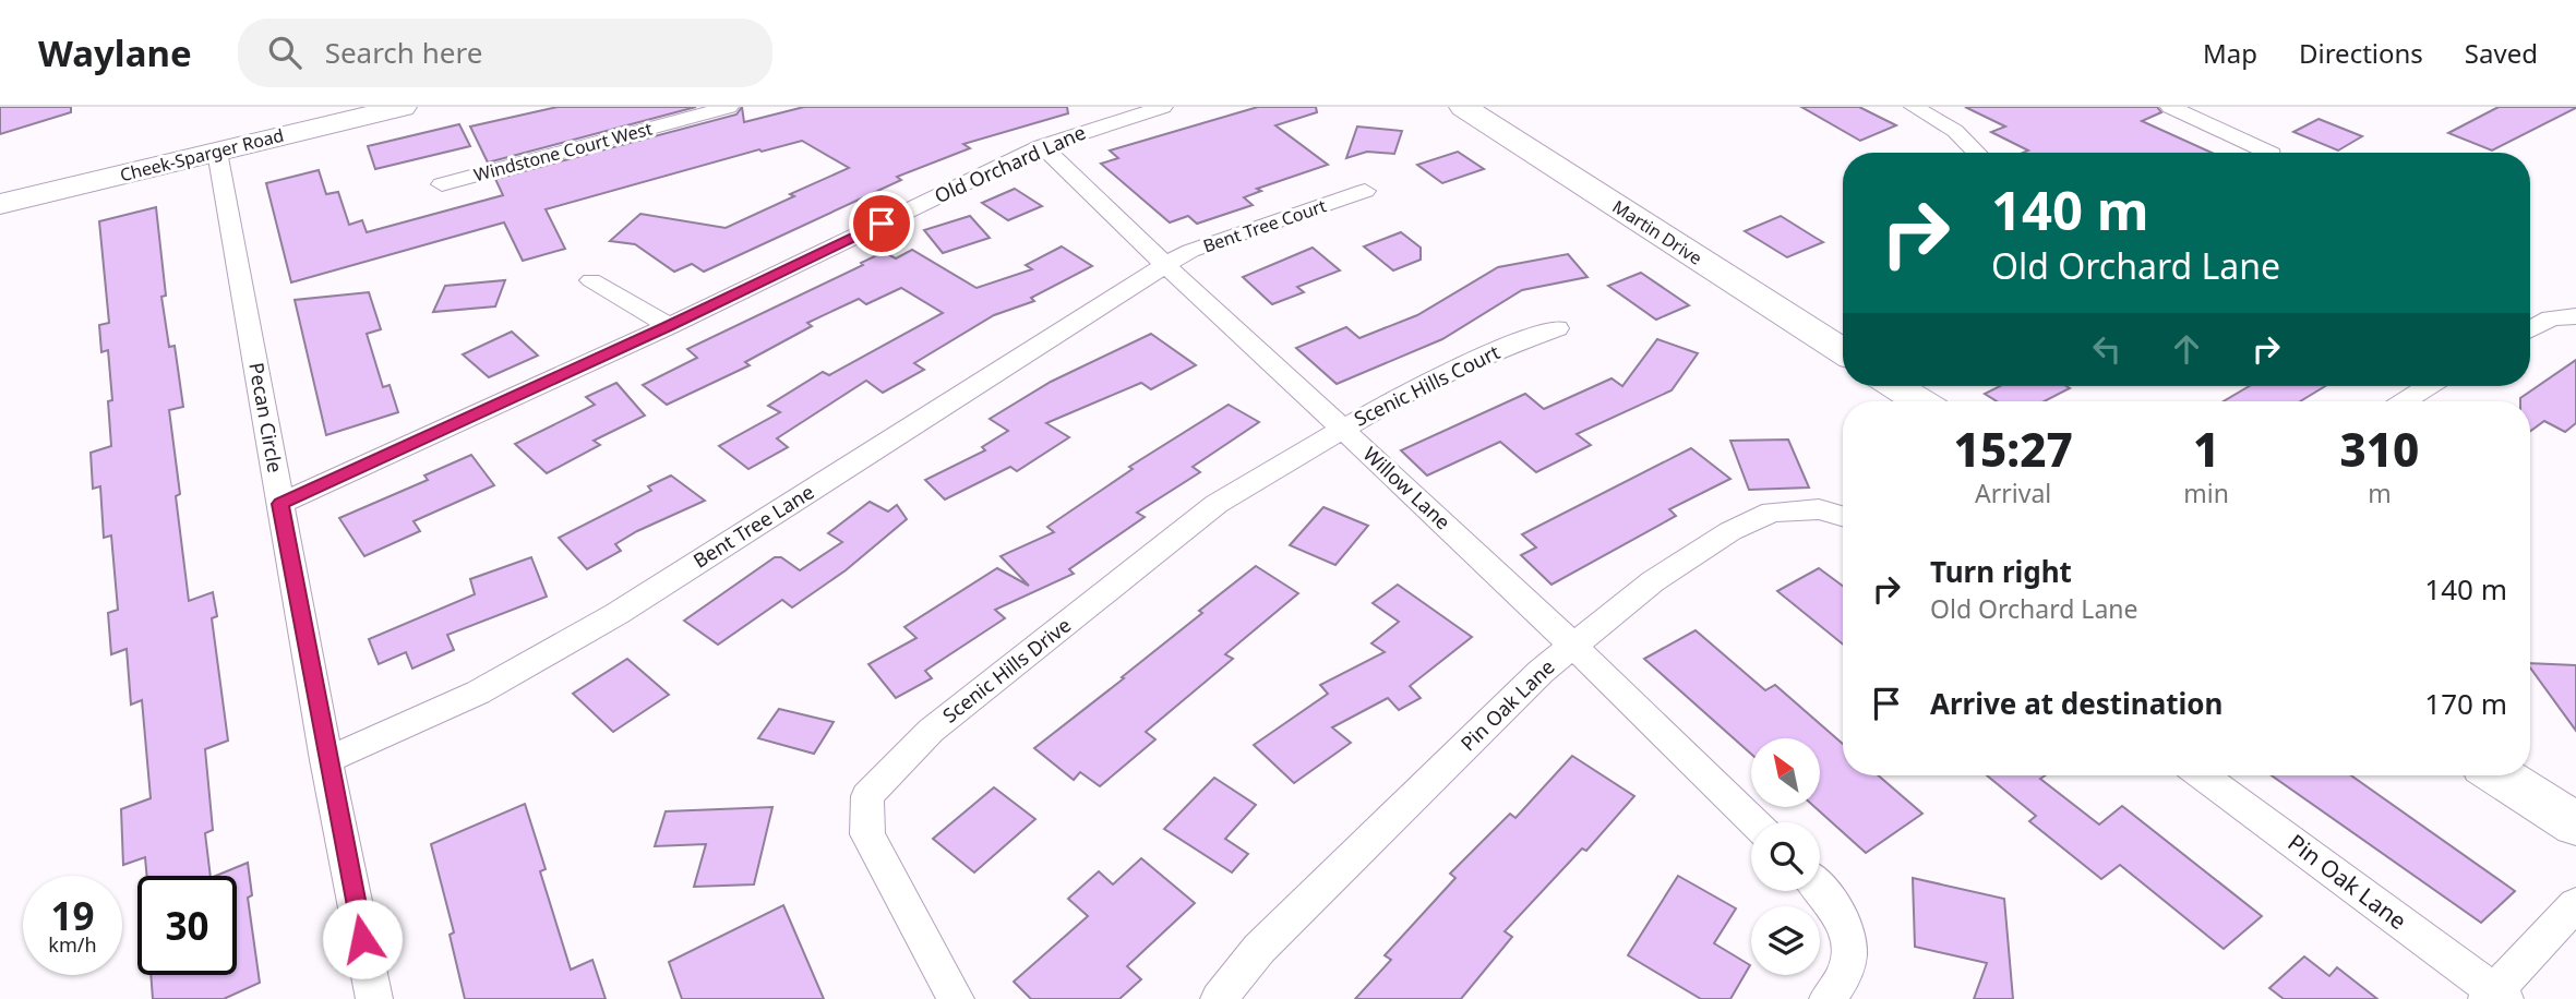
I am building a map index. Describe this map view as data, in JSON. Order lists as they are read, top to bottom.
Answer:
{
  "streets": {
    "street": [
      "Windstone Court West",
      "Cheek-Sparger Road",
      "Old Orchard Lane",
      "Bent Tree Court",
      "Martin Drive",
      "Scenic Hills Court",
      "Pecan Circle",
      "Willow Lane",
      "Bent Tree Lane",
      "Scenic Hills Drive",
      "Pin Oak Lane"
    ]
  },
  "crossings": [
    ["Cheek-Sparger Road", "Pecan Circle"],
    ["Old Orchard Lane", "Pecan Circle"],
    ["Old Orchard Lane", "Willow Lane"],
    ["Bent Tree Court", "Willow Lane"],
    ["Bent Tree Court", "Bent Tree Lane"],
    ["Scenic Hills Court", "Willow Lane"],
    ["Scenic Hills Court", "Scenic Hills Drive"],
    ["Pecan Circle", "Bent Tree Lane"],
    ["Willow Lane", "Bent Tree Lane"],
    ["Willow Lane", "Scenic Hills Drive"],
    ["Willow Lane", "Pin Oak Lane"]
  ],
  "north": "top left",
  "page": {
    "header": "Waylane",
    "search": "Search here",
    "nav": ["Map", "Directions", "Saved"],
    "turn": ["140 m", "Old Orchard Lane"],
    "eta": [
      "15:27",
      "Arrival",
      "1",
      "min",
      "310",
      "m"
    ],
    "list": [
      {
        "name": "Turn right",
        "note": "Old Orchard Lane",
        "value": "140 m"
      },
      {
        "name": "Arrive at destination",
        "value": "170 m"
      }
    ],
    "speed": "19 km/h",
    "limit": "30"
  }
}
